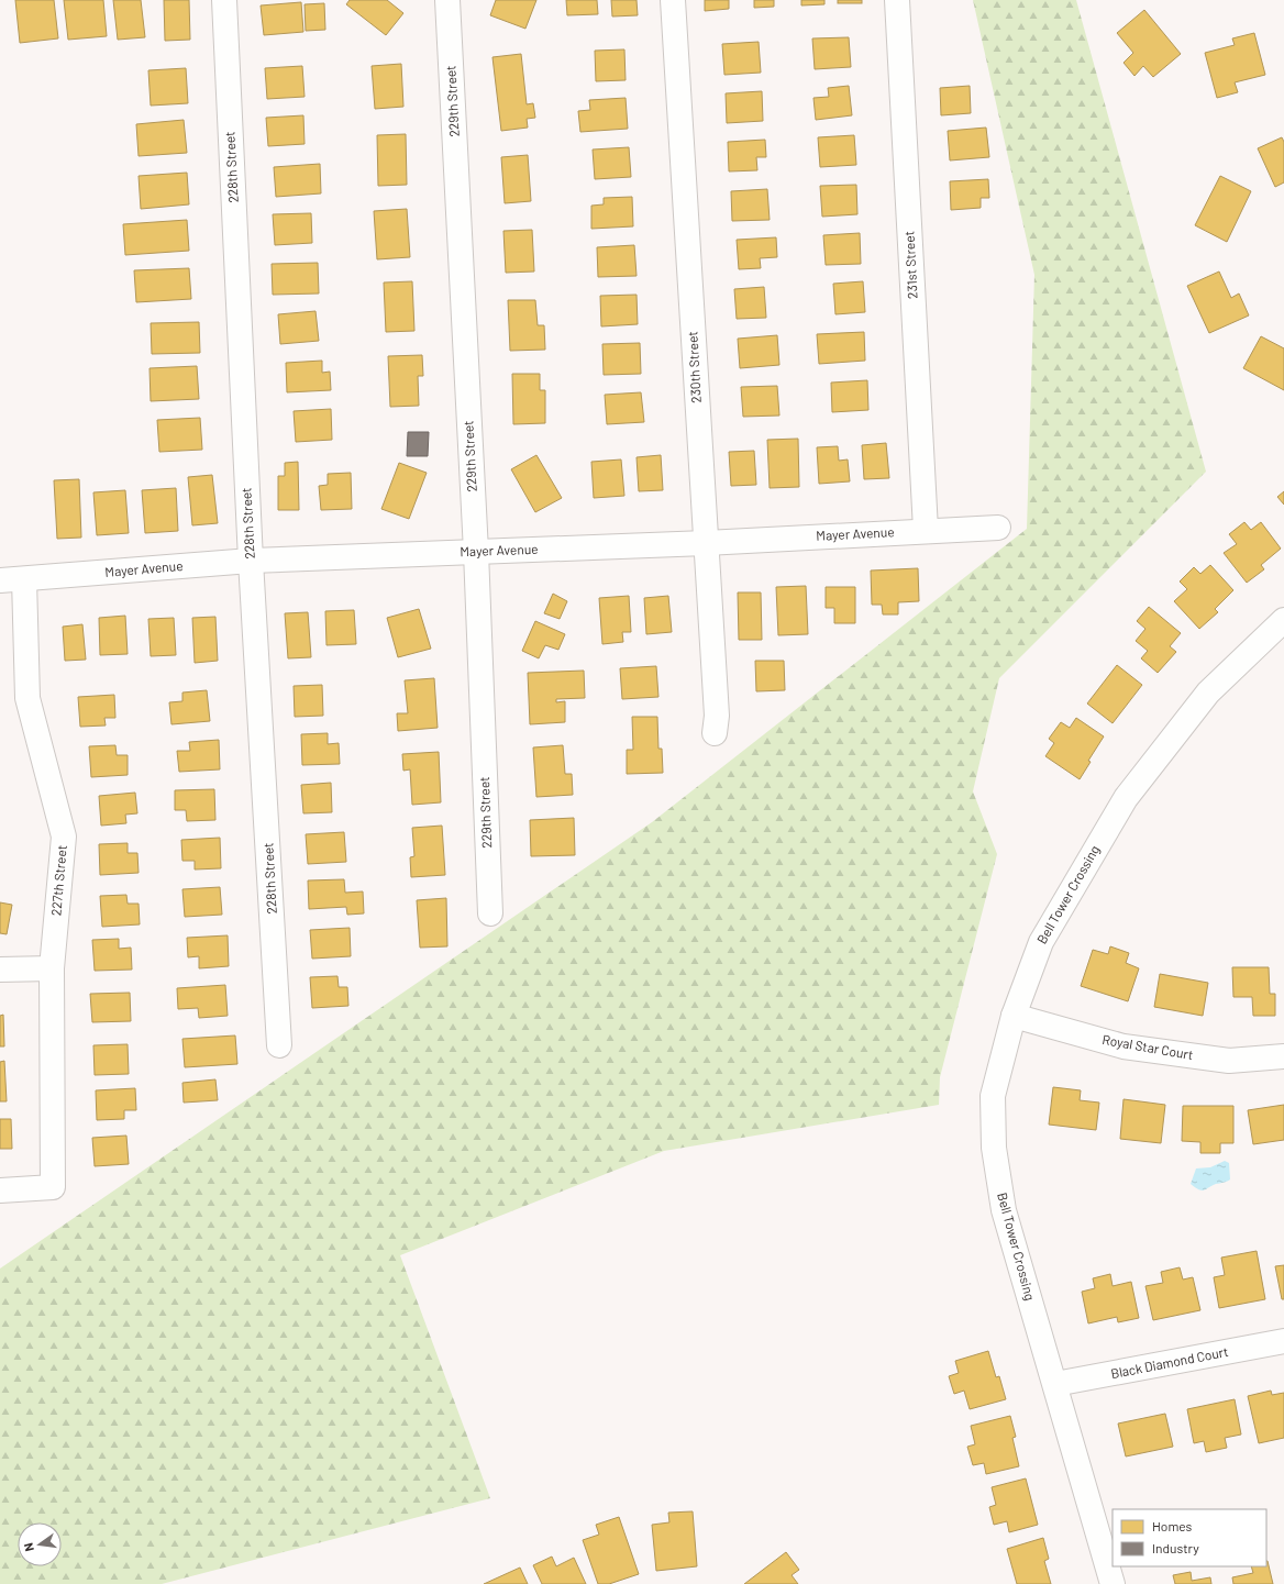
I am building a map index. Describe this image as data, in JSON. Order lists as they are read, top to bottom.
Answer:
{
  "streets": {
    "street": [
      "229th Street",
      "228th Street",
      "231st Street",
      "230th Street",
      "Mayer Avenue",
      "227th Street",
      "Bell Tower Crossing",
      "Royal Star Court",
      "Black Diamond Court"
    ]
  },
  "crossings": [
    ["229th Street", "Mayer Avenue"],
    ["228th Street", "Mayer Avenue"],
    ["231st Street", "Mayer Avenue"],
    ["230th Street", "Mayer Avenue"],
    ["Mayer Avenue", "227th Street"],
    ["Bell Tower Crossing", "Royal Star Court"],
    ["Bell Tower Crossing", "Black Diamond Court"]
  ],
  "legend": ["Homes", "Industry"],
  "north": "left"
}
